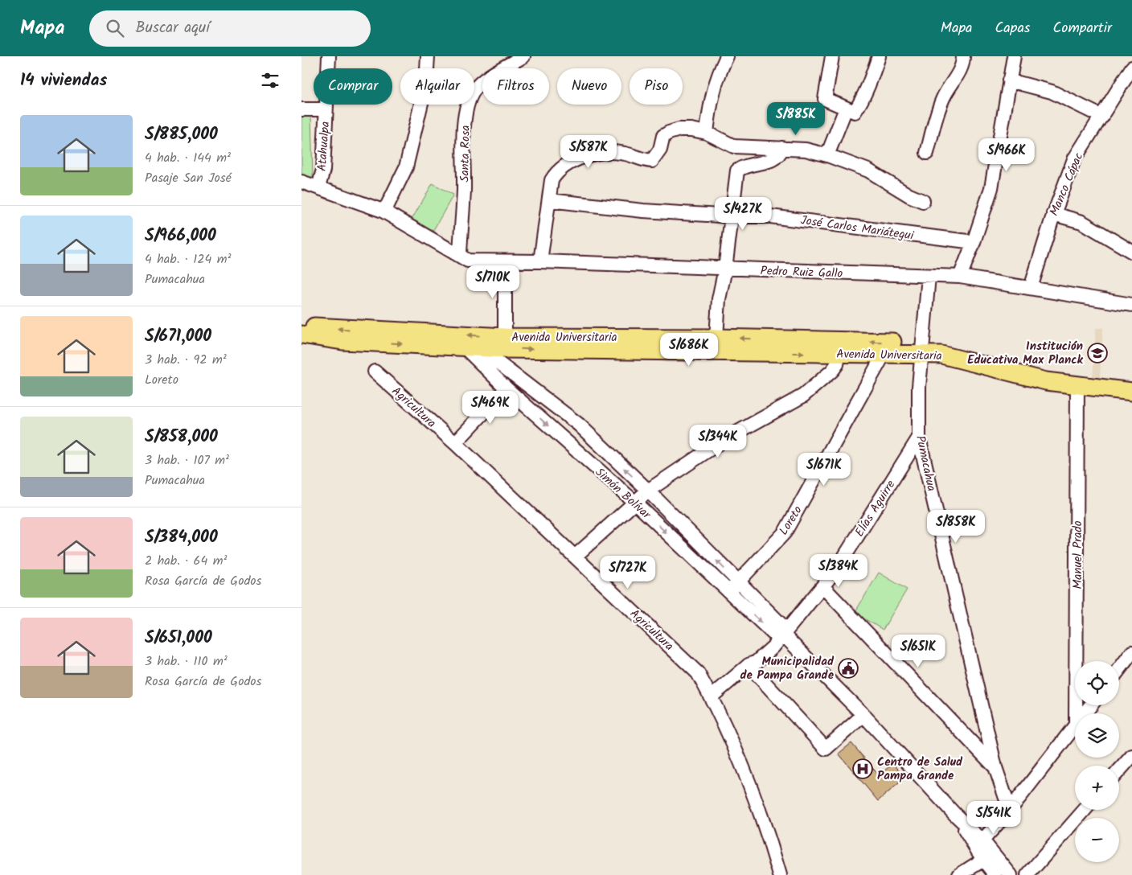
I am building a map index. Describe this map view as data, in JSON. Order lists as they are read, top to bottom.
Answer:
{
  "streets": {
    "main road": ["Avenida Universitaria"],
    "street": [
      "Atahualpa",
      "Santa Rosa",
      "Manco Cápac",
      "José Carlos Mariátegui",
      "Pedro Ruiz Gallo",
      "Agricultura",
      "Pumacahua",
      "Simón Bolívar",
      "Elías Aguirre",
      "Loreto",
      "Manuel Prado"
    ]
  },
  "crossings": [
    ["Santa Rosa", "Pedro Ruiz Gallo"],
    ["Manco Cápac", "Pedro Ruiz Gallo"],
    ["Pedro Ruiz Gallo", "Pumacahua"],
    ["Avenida Universitaria", "Pumacahua"],
    ["Avenida Universitaria", "Simón Bolívar"],
    ["Avenida Universitaria", "Loreto"],
    ["Avenida Universitaria", "Manuel Prado"],
    ["Agricultura", "Elías Aguirre"],
    ["Pumacahua", "Elías Aguirre"],
    ["Simón Bolívar", "Elías Aguirre"],
    ["Simón Bolívar", "Loreto"]
  ],
  "places": {
    "school or university": ["Institución Educativa Max Planck"],
    "public building": ["Municipalidad de Pampa Grande"],
    "hospital": ["Centro de Salud Pampa Grande"]
  },
  "page": {
    "header": "Mapa",
    "search": "Buscar aquí",
    "nav": ["Mapa", "Capas", "Compartir"],
    "heading": "14 viviendas",
    "chip": [
      "Comprar",
      "Alquilar",
      "Filtros",
      "Nuevo",
      "Piso"
    ],
    "price": [
      "S/885K",
      "S/587K",
      "S/966K",
      "S/427K",
      "S/710K",
      "S/686K",
      "S/469K",
      "S/344K",
      "S/671K",
      "S/858K",
      "S/384K",
      "S/727K",
      "S/651K",
      "S/541K"
    ],
    "list": [
      {
        "name": "S/885,000",
        "note": "4 hab. · 144 m² · Pasaje San José"
      },
      {
        "name": "S/966,000",
        "note": "4 hab. · 124 m² · Pumacahua"
      },
      {
        "name": "S/671,000",
        "note": "3 hab. · 92 m² · Loreto"
      },
      {
        "name": "S/858,000",
        "note": "3 hab. · 107 m² · Pumacahua"
      },
      {
        "name": "S/384,000",
        "note": "2 hab. · 64 m² · Rosa García de Godos"
      },
      {
        "name": "S/651,000",
        "note": "3 hab. · 110 m² · Rosa García de Godos"
      }
    ],
    "map_buttons": ["+", "−"]
  }
}
